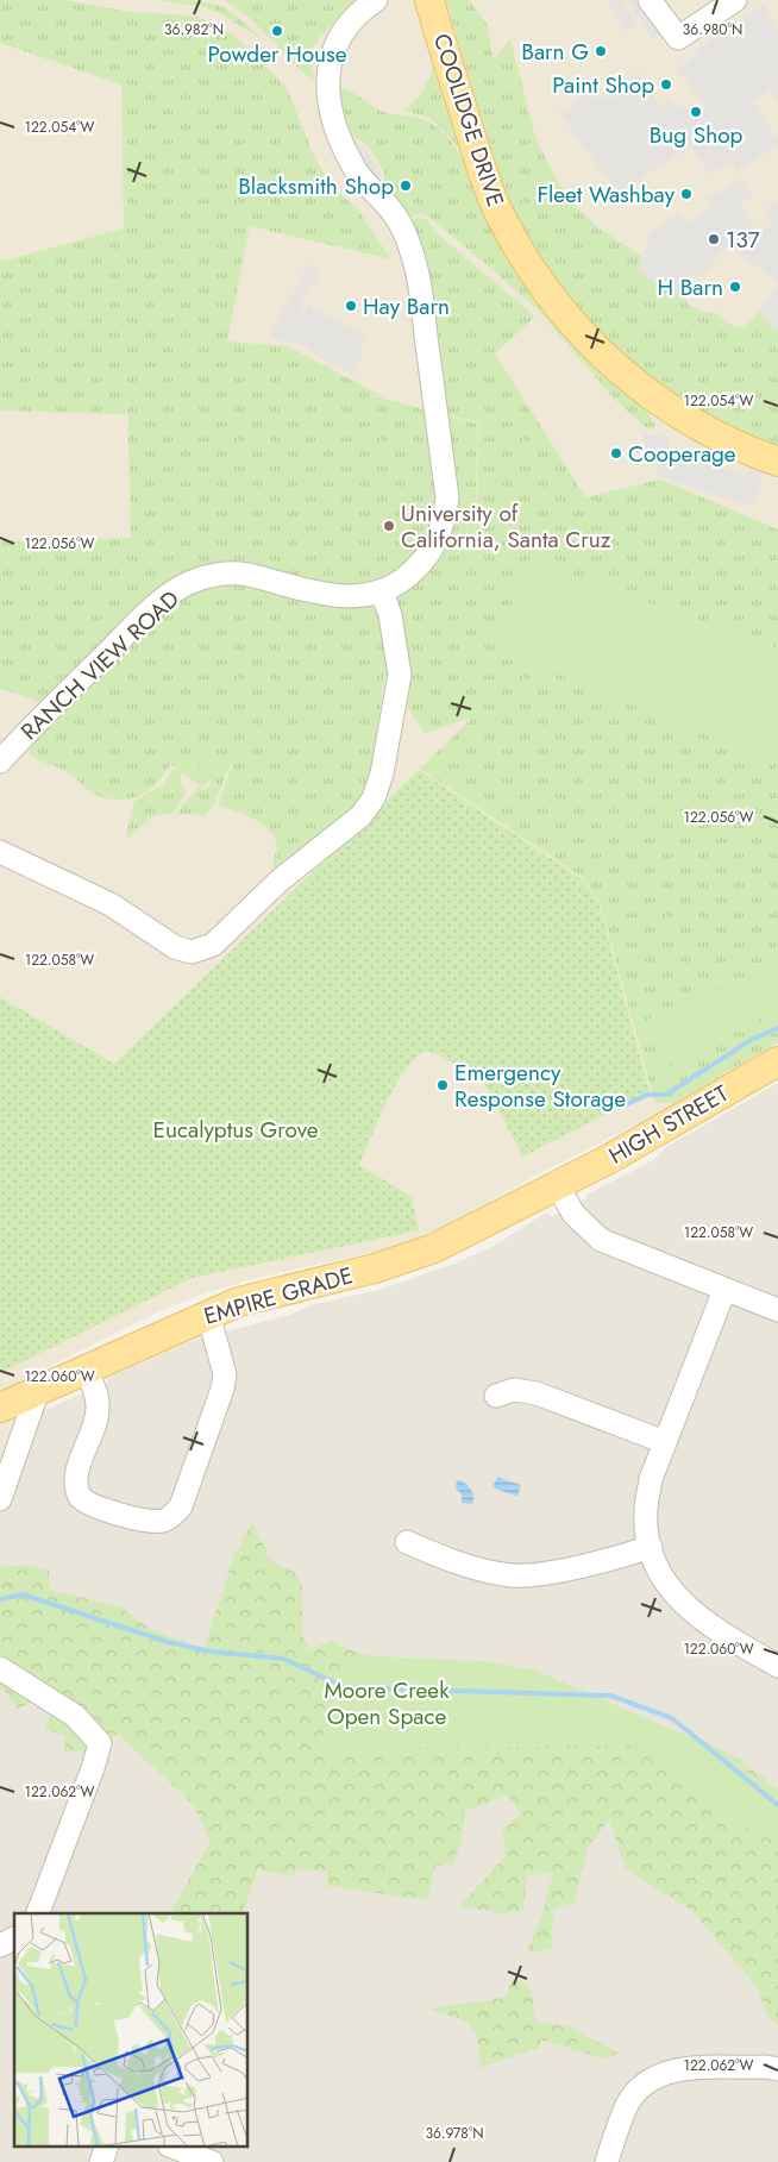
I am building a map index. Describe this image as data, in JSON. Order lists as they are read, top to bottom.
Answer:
{
  "streets": {
    "main road": ["COOLIDGE DRIVE", "HIGH STREET", "EMPIRE GRADE"],
    "street": ["RANCH VIEW ROAD"]
  },
  "crossings": [
    ["HIGH STREET", "EMPIRE GRADE"]
  ],
  "parks": ["Eucalyptus Grove", "Moore Creek Open Space"],
  "places": [
    "Powder House",
    "Barn G",
    "Paint Shop",
    "Bug Shop",
    "Blacksmith Shop",
    "Fleet Washbay",
    "137",
    "H Barn",
    "Hay Barn",
    "Cooperage",
    "University of California, Santa Cruz",
    "Emergency Response Storage"
  ],
  "coordinates": [
    "36.980°N",
    "36.982°N",
    "122.054°W",
    "122.056°W",
    "122.058°W",
    "122.060°W",
    "122.062°W",
    "36.978°N"
  ]
}
